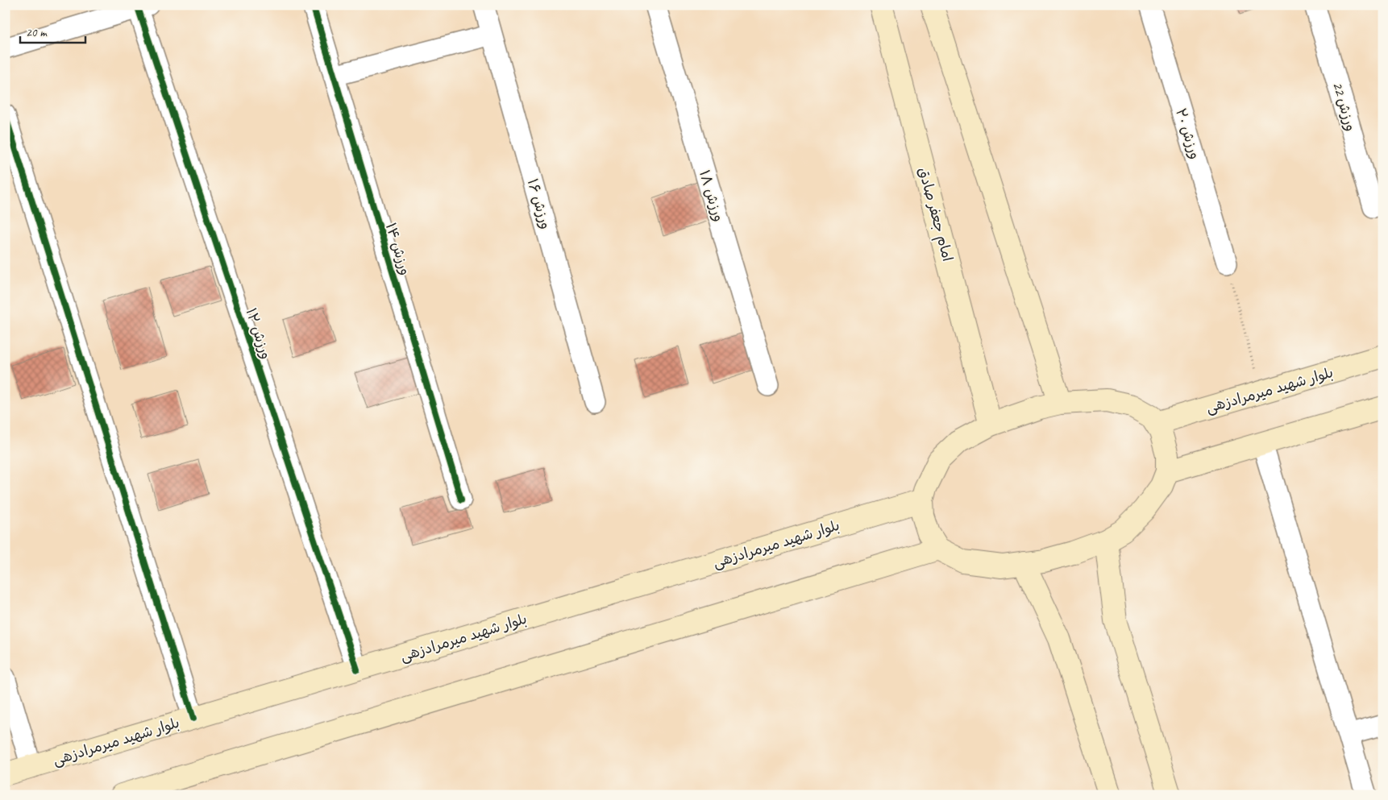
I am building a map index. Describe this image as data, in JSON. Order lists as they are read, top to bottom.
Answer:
{
  "streets": {
    "main road": ["امام جعفر صادق", "بلوار شهید میرمرادزهی"],
    "street": [
      "ورزش 22",
      "ورزش ۲۰",
      "ورزش ۱۸",
      "ورزش ۱۶",
      "ورزش ۱۴",
      "ورزش ۱۲"
    ]
  },
  "crossings": [
    ["ورزش ۱۲", "بلوار شهید میرمرادزهی"]
  ],
  "scale_bar": "20 m"
}
